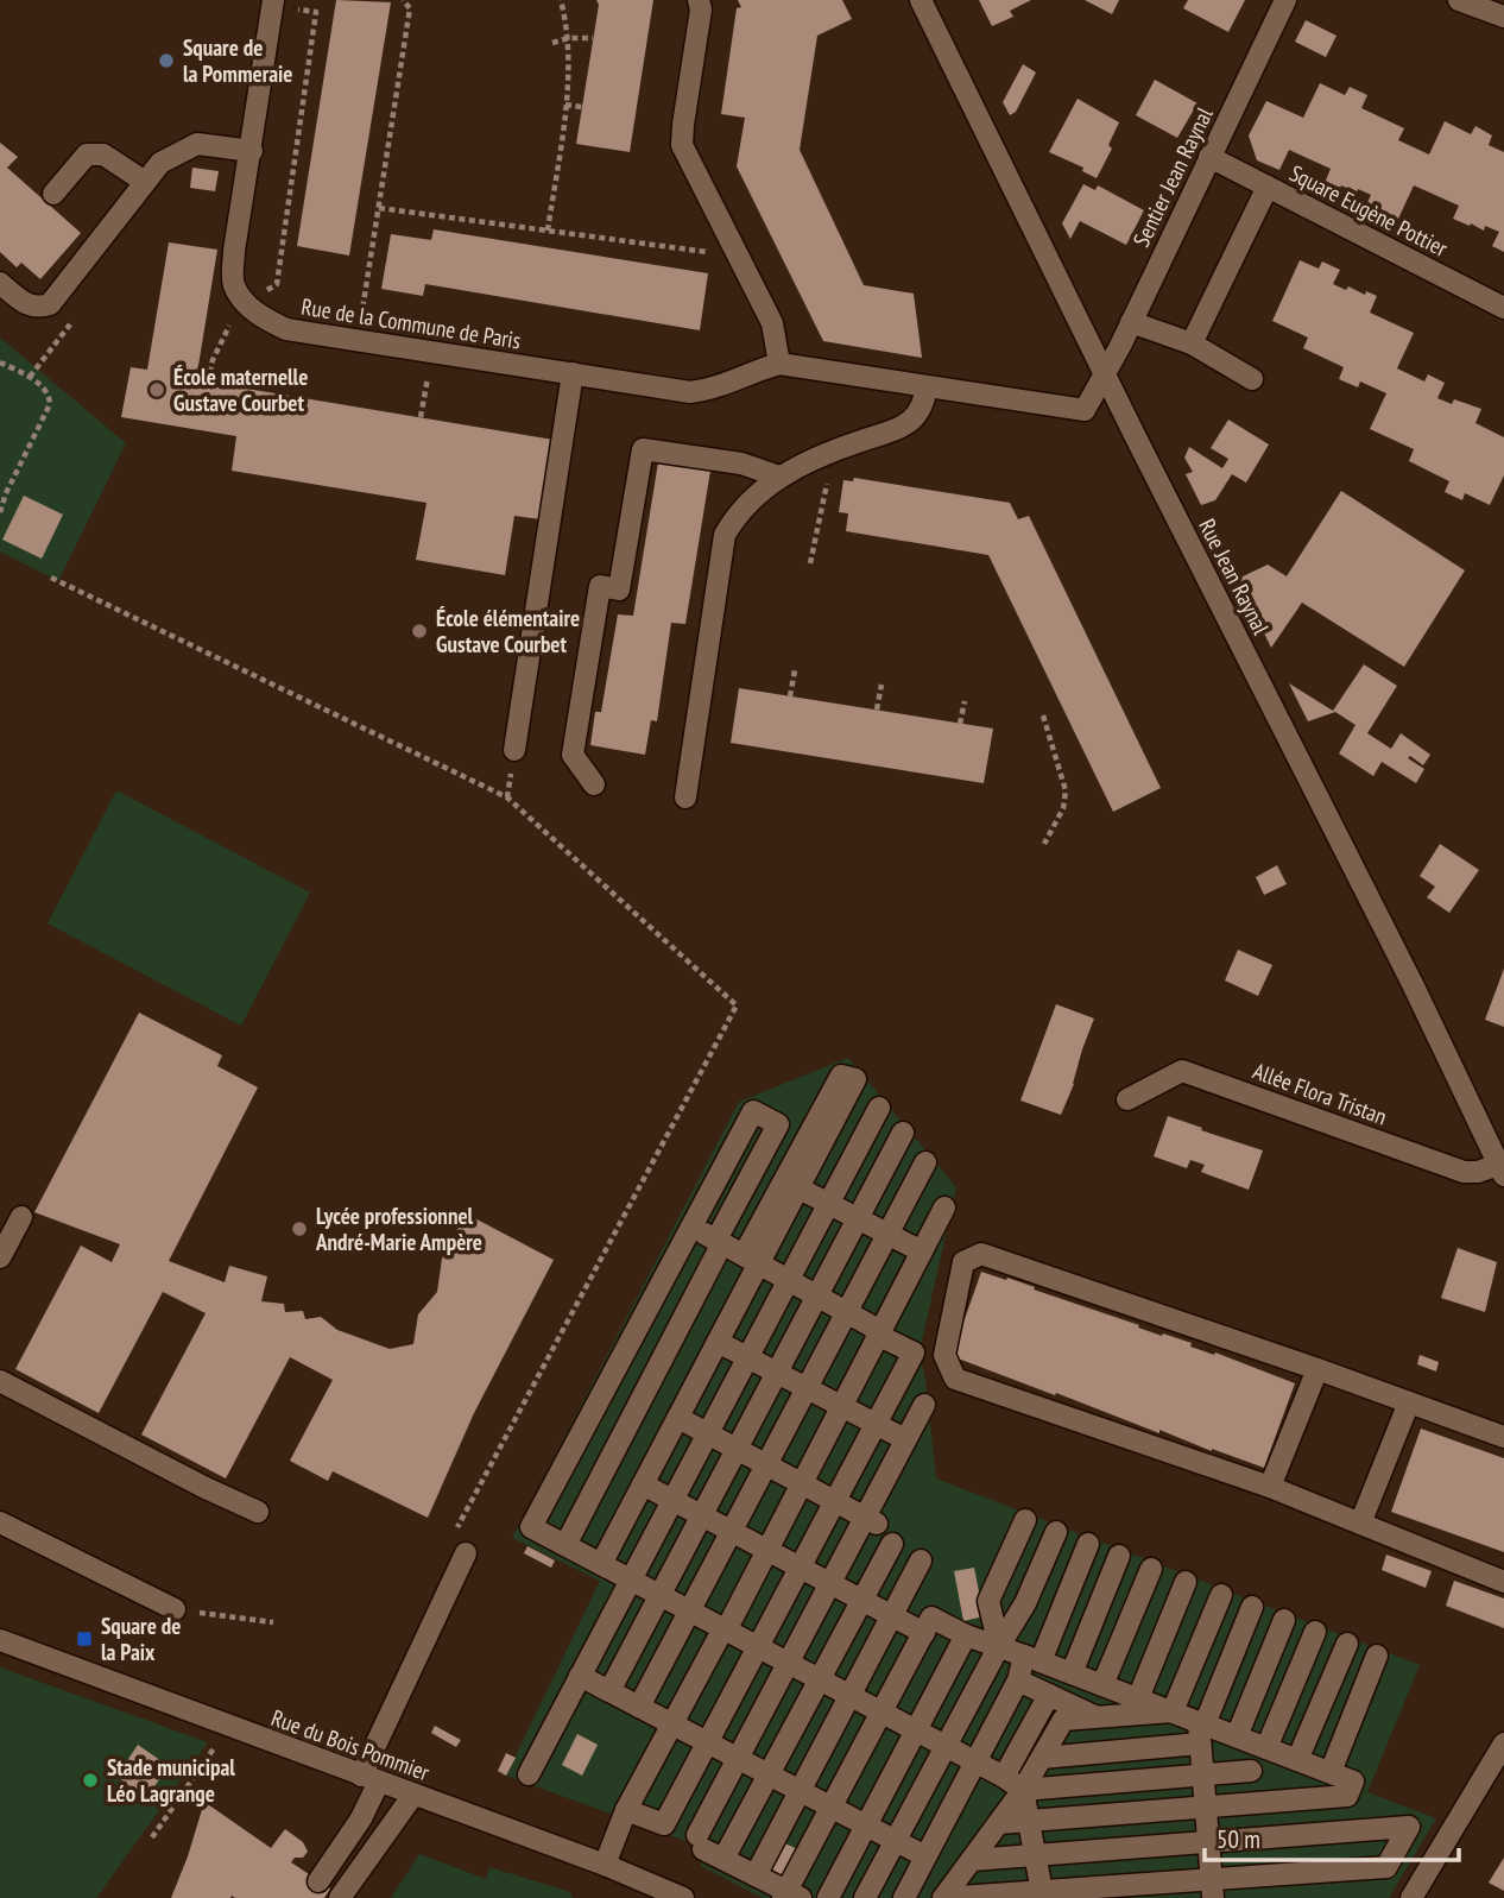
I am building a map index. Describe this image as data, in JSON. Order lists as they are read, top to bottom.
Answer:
{
  "streets": {
    "street": [
      "Sentier Jean Raynal",
      "Square Eugène Pottier",
      "Rue de la Commune de Paris",
      "Rue Jean Raynal",
      "Allée Flora Tristan",
      "Rue du Bois Pommier"
    ]
  },
  "crossings": [
    ["Sentier Jean Raynal", "Square Eugène Pottier"],
    ["Sentier Jean Raynal", "Rue de la Commune de Paris"],
    ["Sentier Jean Raynal", "Rue Jean Raynal"],
    ["Rue de la Commune de Paris", "Rue Jean Raynal"],
    ["Rue Jean Raynal", "Allée Flora Tristan"]
  ],
  "places": {
    "other": [
      "Square de la Pommeraie",
      "École maternelle Gustave Courbet",
      "École élémentaire Gustave Courbet",
      "Lycée professionnel André-Marie Ampère",
      "Stade municipal Léo Lagrange"
    ],
    "transit": ["Square de la Paix"]
  },
  "scale_bar": "50 m"
}
